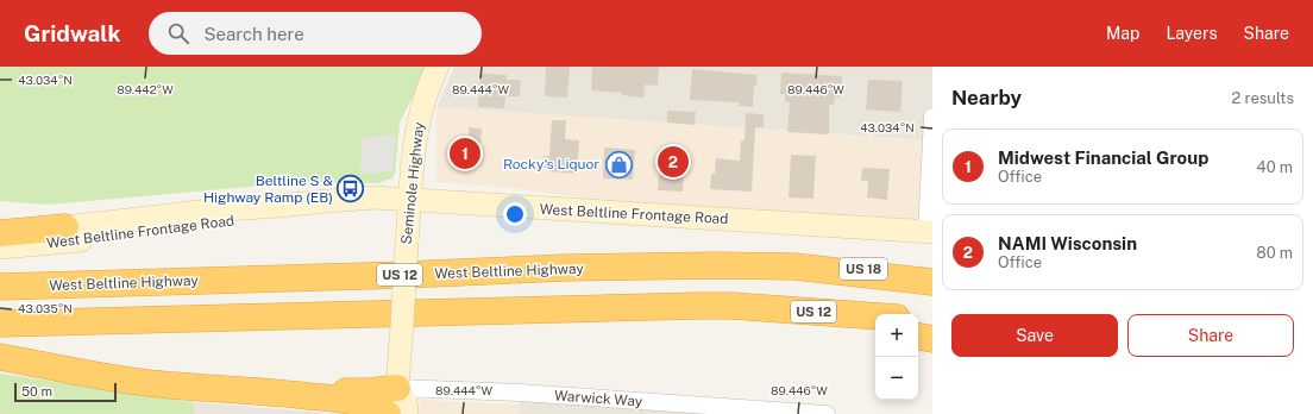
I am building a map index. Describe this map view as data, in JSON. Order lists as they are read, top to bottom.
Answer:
{
  "streets": {
    "highway": ["US 18", "West Beltline Highway", "US 12"],
    "street": ["Seminole Highway", "West Beltline Frontage Road", "Warwick Way"]
  },
  "crossings": [
    ["Seminole Highway", "West Beltline Frontage Road"],
    ["Seminole Highway", "Warwick Way"],
    ["US 18", "West Beltline Highway"]
  ],
  "places": {
    "shop": ["Rocky's Liquor"],
    "bus stop": ["Beltline S & Highway Ramp (EB)"]
  },
  "scale_bar": "50 m",
  "page": {
    "header": "Gridwalk",
    "search": "Search here",
    "nav": ["Map", "Layers", "Share"],
    "heading": ["Nearby", "2 results"],
    "list": [
      {
        "mark": "1",
        "name": "Midwest Financial Group",
        "note": "Office",
        "value": "40 m"
      },
      {
        "mark": "2",
        "name": "NAMI Wisconsin",
        "note": "Office",
        "value": "80 m"
      }
    ],
    "pins": ["1", "2"],
    "buttons": ["Save", "Share"],
    "map_buttons": ["+", "−"],
    "scale": "50 m"
  },
  "coordinates": [
    "43.034°N",
    "89.442°W",
    "89.444°W",
    "89.446°W",
    "43.035°N"
  ]
}
